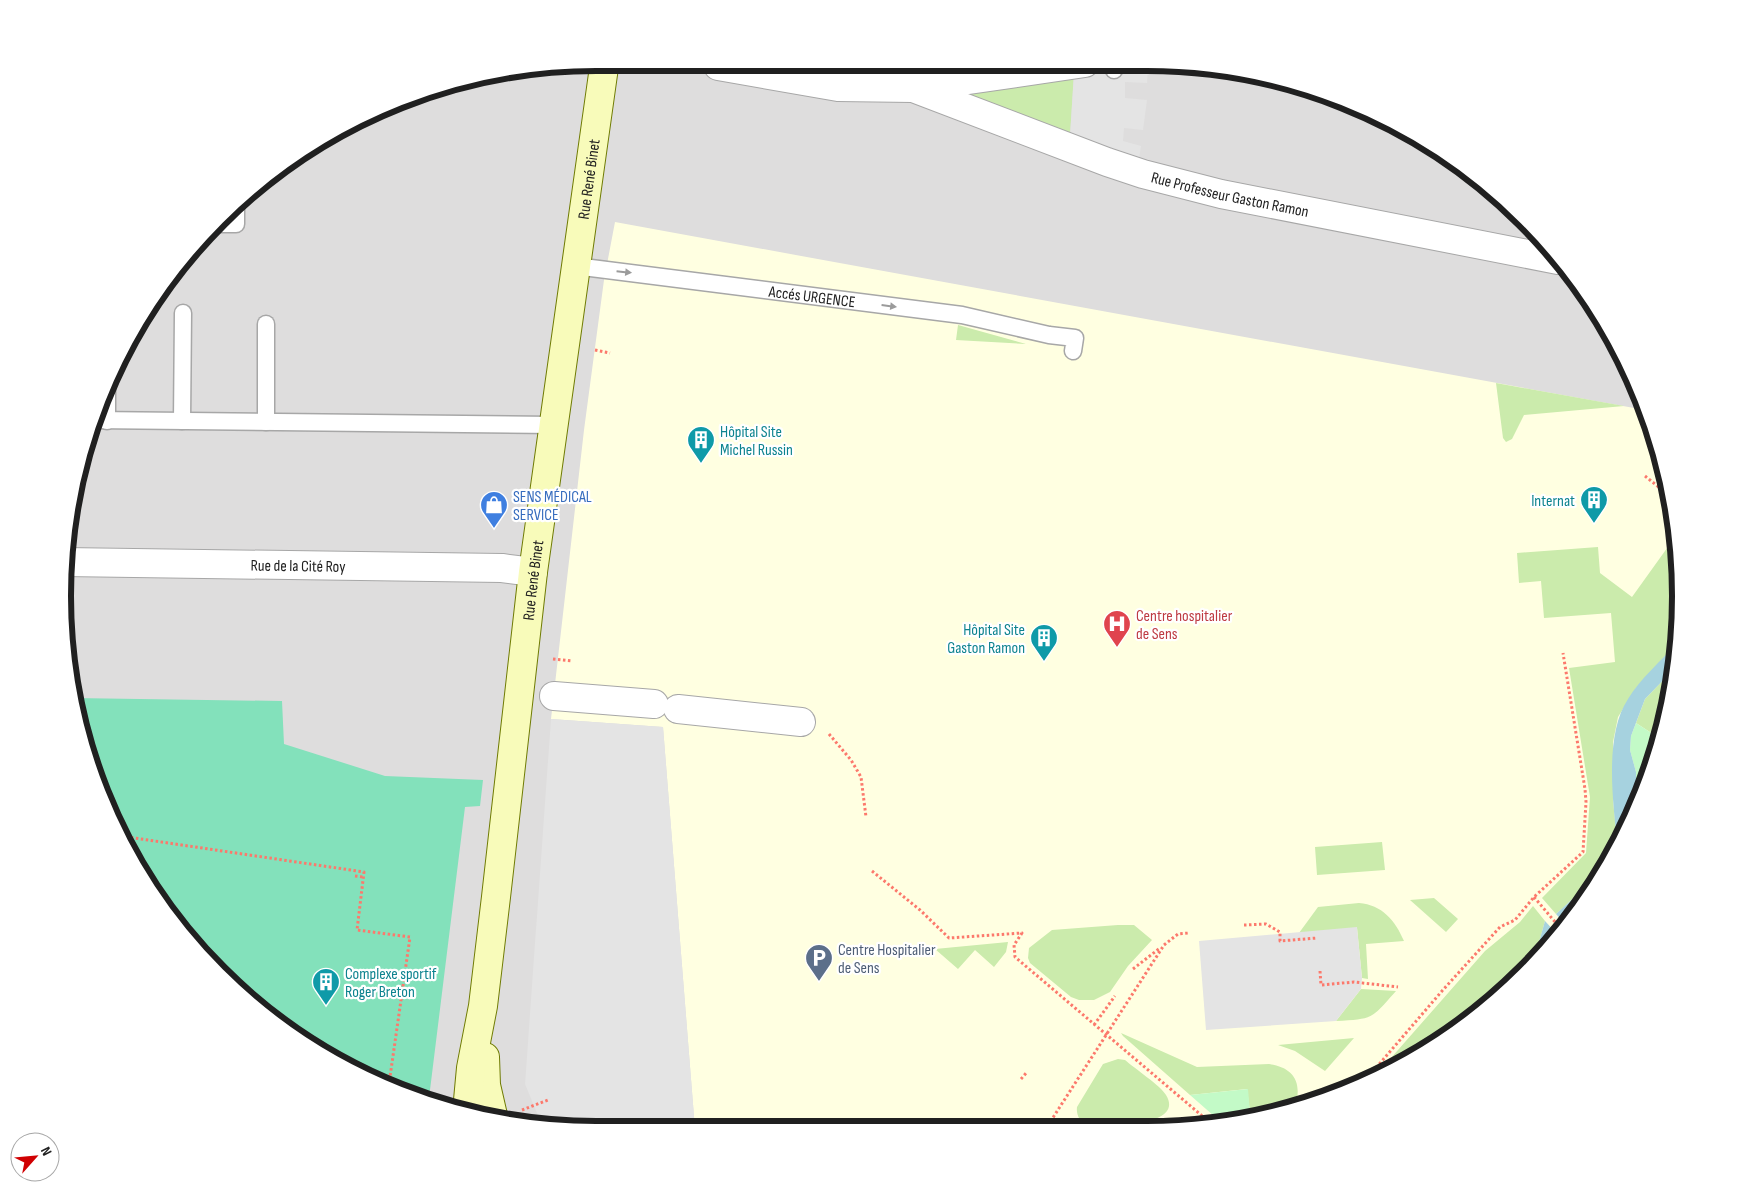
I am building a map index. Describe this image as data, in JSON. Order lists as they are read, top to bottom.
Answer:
{
  "streets": {
    "street": ["Rue René Binet", "Rue Professeur Gaston Ramon", "Rue de la Cité Roy"],
    "lane": ["Accés URGENCE"]
  },
  "crossings": [
    ["Rue René Binet", "Accés URGENCE"],
    ["Rue René Binet", "Rue de la Cité Roy"]
  ],
  "one_way": ["Accés URGENCE"],
  "places": {
    "building": [
      "Hôpital Site Michel Russin",
      "Internat",
      "Hôpital Site Gaston Ramon",
      "Complexe sportif Roger Breton"
    ],
    "shop": ["SENS MÉDICAL SERVICE"],
    "hospital": ["Centre hospitalier de Sens"],
    "parking": ["Centre Hospitalier de Sens"]
  },
  "north": "top right"
}
